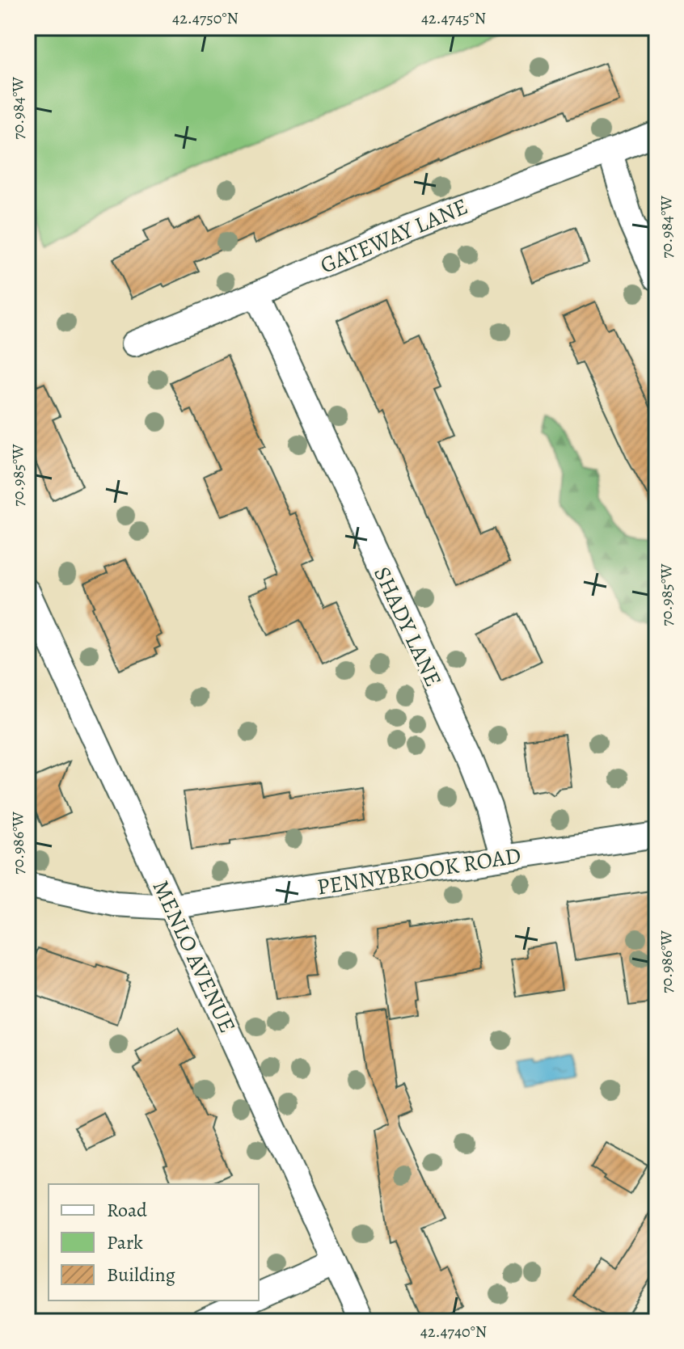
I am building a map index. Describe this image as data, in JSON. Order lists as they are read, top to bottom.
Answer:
{
  "streets": {
    "street": [
      "GATEWAY LANE",
      "SHADY LANE",
      "PENNYBROOK ROAD",
      "MENLO AVENUE"
    ]
  },
  "crossings": [
    ["GATEWAY LANE", "SHADY LANE"],
    ["SHADY LANE", "PENNYBROOK ROAD"],
    ["PENNYBROOK ROAD", "MENLO AVENUE"]
  ],
  "legend": ["Road", "Park", "Building"],
  "coordinates": [
    "42.4750°N",
    "42.4745°N",
    "70.984°W",
    "70.985°W",
    "70.986°W",
    "42.4740°N"
  ]
}
